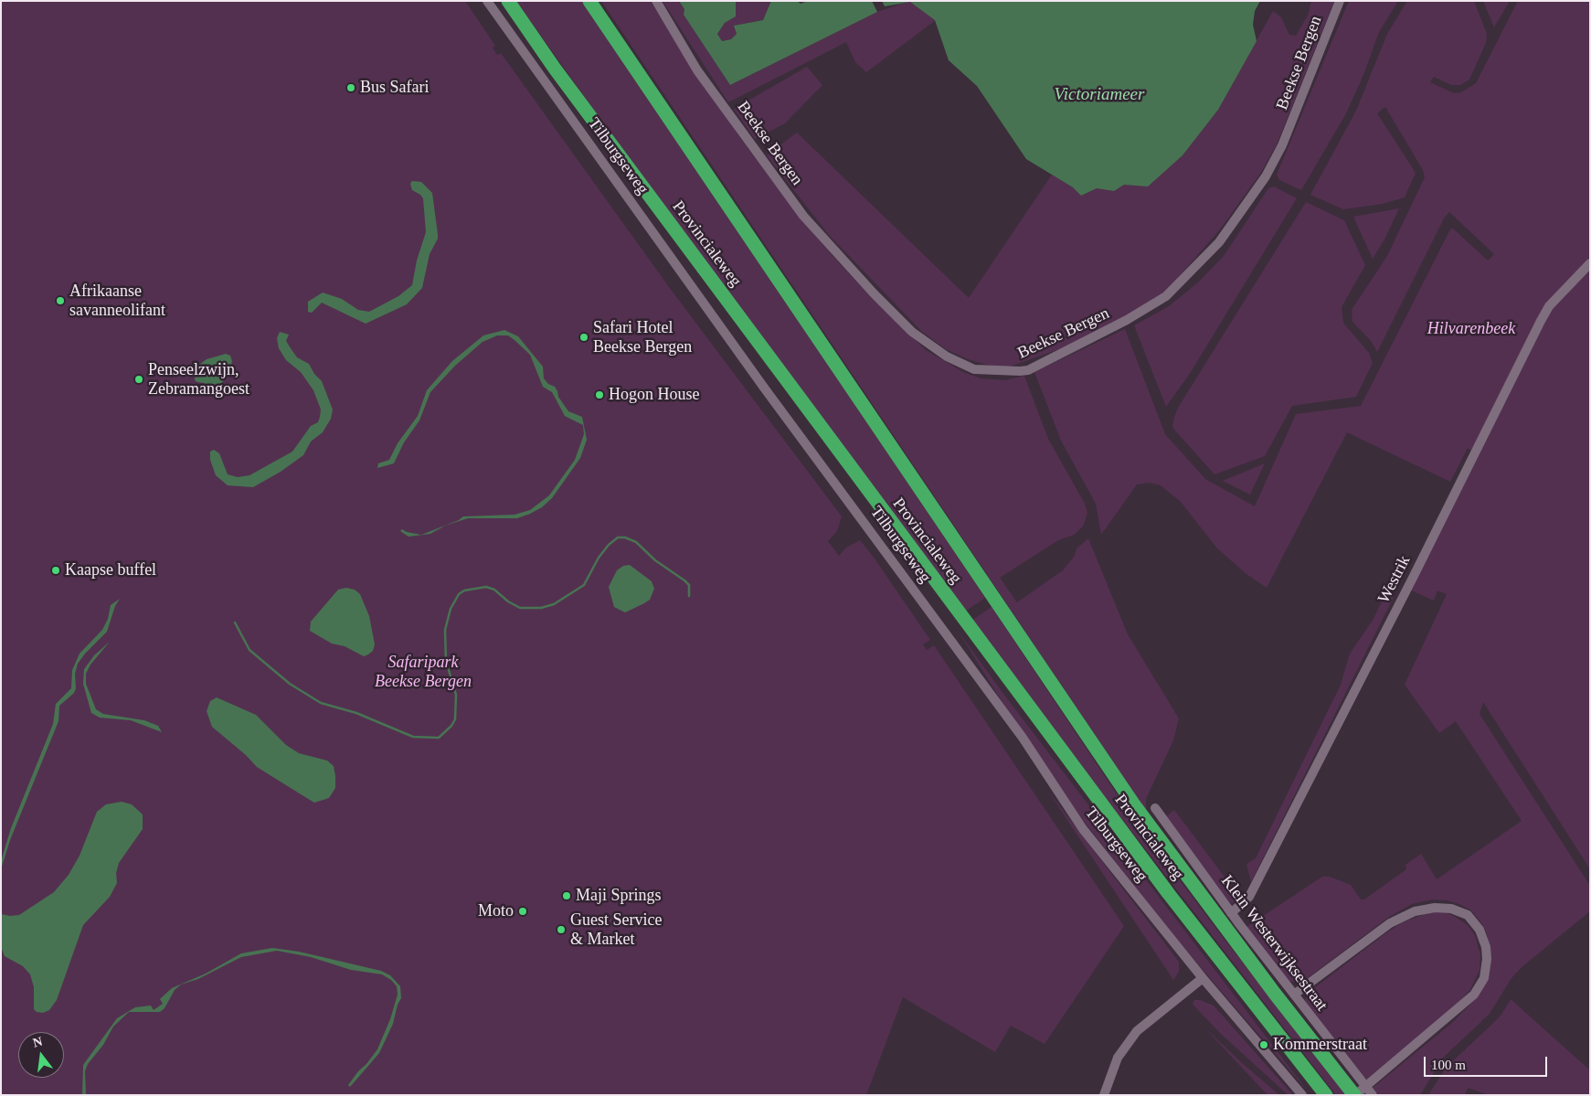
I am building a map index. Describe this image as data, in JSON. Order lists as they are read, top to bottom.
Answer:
{
  "streets": {
    "highway": ["Provincialeweg"],
    "street": [
      "Beekse Bergen",
      "Tilburgseweg",
      "Westrik",
      "Klein Westerwijksestraat"
    ]
  },
  "crossings": [
    ["Westrik", "Klein Westerwijksestraat"]
  ],
  "water": ["Victoriameer"],
  "parks": ["Hilvarenbeek", "Safaripark Beekse Bergen"],
  "places": [
    "Bus Safari",
    "Afrikaanse savanneolifant",
    "Safari Hotel Beekse Bergen",
    "Penseelzwijn, Zebramangoest",
    "Hogon House",
    "Kaapse buffel",
    "Maji Springs",
    "Moto",
    "Guest Service & Market",
    "Kommerstraat"
  ],
  "scale_bar": "100 m",
  "north": "top"
}
